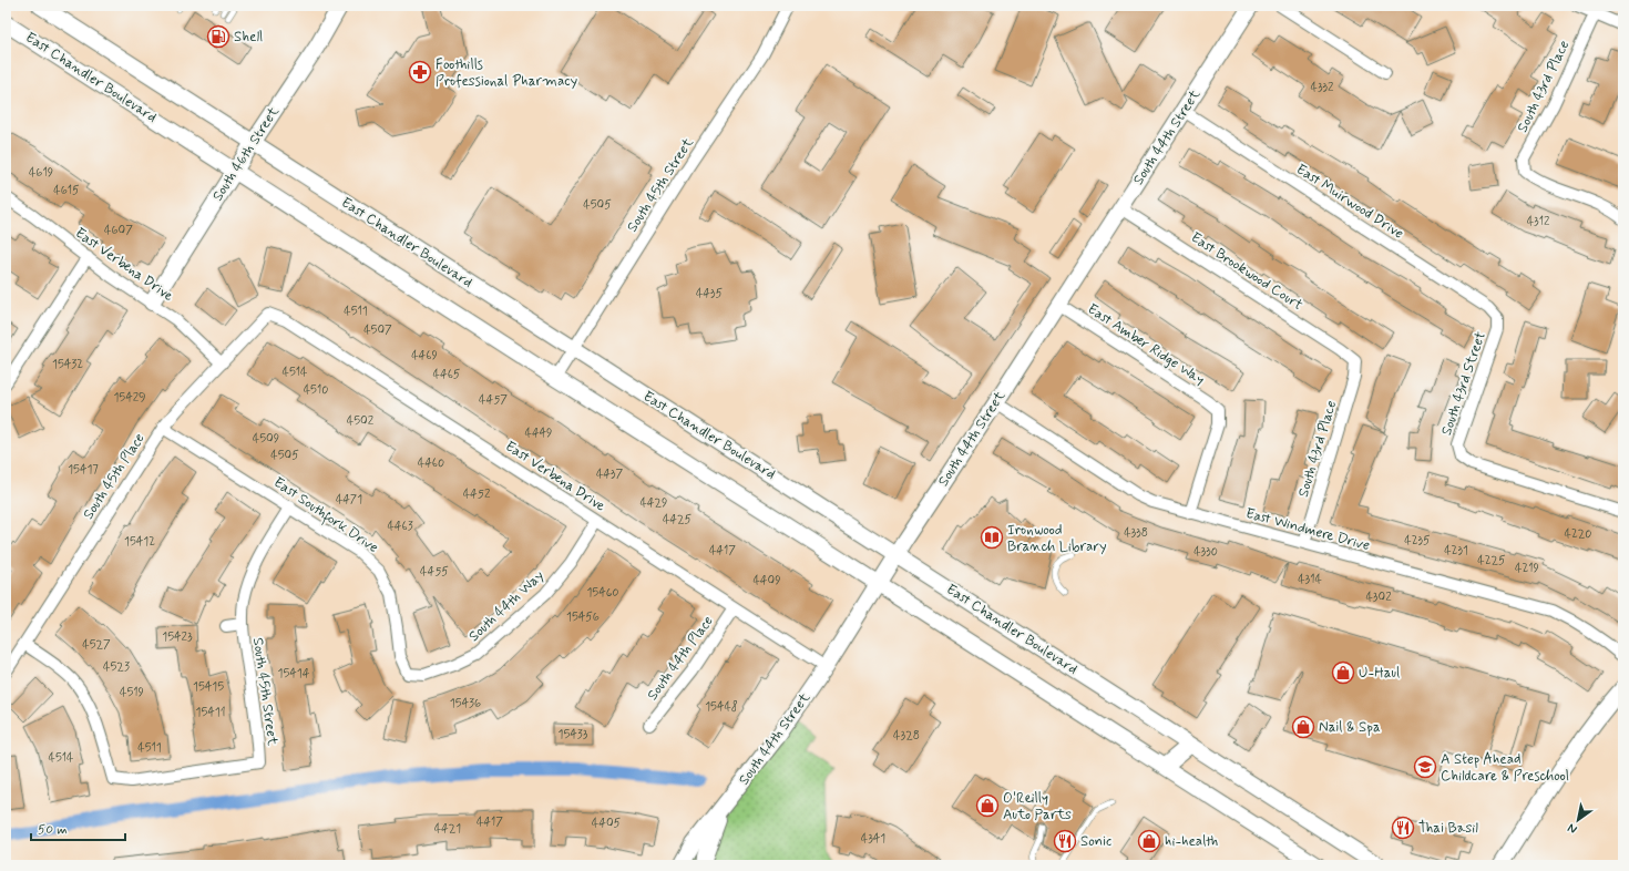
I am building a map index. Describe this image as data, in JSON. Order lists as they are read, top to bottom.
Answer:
{
  "streets": {
    "main road": ["East Chandler Boulevard", "South 44th Street", "South 46th Street"],
    "street": [
      "South 43rd Place",
      "South 45th Street",
      "East Muirwood Drive",
      "East Verbena Drive",
      "East Brookwood Court",
      "East Amber Ridge Way",
      "South 43rd Street",
      "South 45th Place",
      "East Southfork Drive",
      "East Windmere Drive",
      "South 44th Way",
      "South 44th Place"
    ]
  },
  "crossings": [
    ["East Chandler Boulevard", "South 44th Street"],
    ["East Chandler Boulevard", "South 46th Street"],
    ["East Chandler Boulevard", "South 45th Street"],
    ["South 43rd Place", "East Brookwood Court"],
    ["South 43rd Place", "East Windmere Drive"],
    ["South 44th Street", "East Muirwood Drive"],
    ["South 44th Street", "East Verbena Drive"],
    ["South 44th Street", "East Brookwood Court"],
    ["South 44th Street", "East Amber Ridge Way"],
    ["South 44th Street", "East Windmere Drive"],
    ["South 46th Street", "East Verbena Drive"],
    ["South 45th Street", "South 45th Place"],
    ["South 45th Street", "East Southfork Drive"],
    ["East Muirwood Drive", "South 43rd Street"],
    ["East Verbena Drive", "South 45th Place"],
    ["East Verbena Drive", "South 44th Way"],
    ["East Verbena Drive", "South 44th Place"],
    ["East Amber Ridge Way", "East Windmere Drive"],
    ["South 45th Place", "East Southfork Drive"],
    ["East Southfork Drive", "South 44th Way"]
  ],
  "places": {
    "fuel station": ["Shell"],
    "pharmacy": ["Foothills Professional Pharmacy"],
    "library": ["Ironwood Branch Library"],
    "shop": [
      "U-Haul",
      "Nail & Spa",
      "O'Reilly Auto Parts",
      "hi-health"
    ],
    "school or university": ["A Step Ahead Childcare & Preschool"],
    "restaurant": ["Thai Basil", "Sonic"]
  },
  "house_numbers": [
    "4332",
    "4619",
    "4615",
    "4505",
    "4312",
    "4607",
    "4435",
    "4511",
    "4507",
    "4469",
    "15432",
    "4514",
    "4465",
    "4510",
    "15429",
    "4457",
    "4502",
    "4449",
    "4509",
    "4505",
    "4460",
    "15417",
    "4437",
    "4452",
    "4471",
    "4429",
    "4425",
    "4463",
    "4338",
    "4220",
    "4235",
    "15412",
    "4417",
    "4231",
    "4330",
    "4225",
    "4219",
    "4455",
    "4314",
    "4409",
    "15460",
    "4302",
    "15456",
    "15423",
    "4527",
    "4523",
    "15414",
    "15415",
    "4519",
    "15436",
    "15448",
    "15411",
    "15433",
    "4328",
    "4511",
    "4514",
    "4417",
    "4405",
    "4421",
    "4341"
  ],
  "scale_bar": "50 m",
  "north": "bottom left"
}
